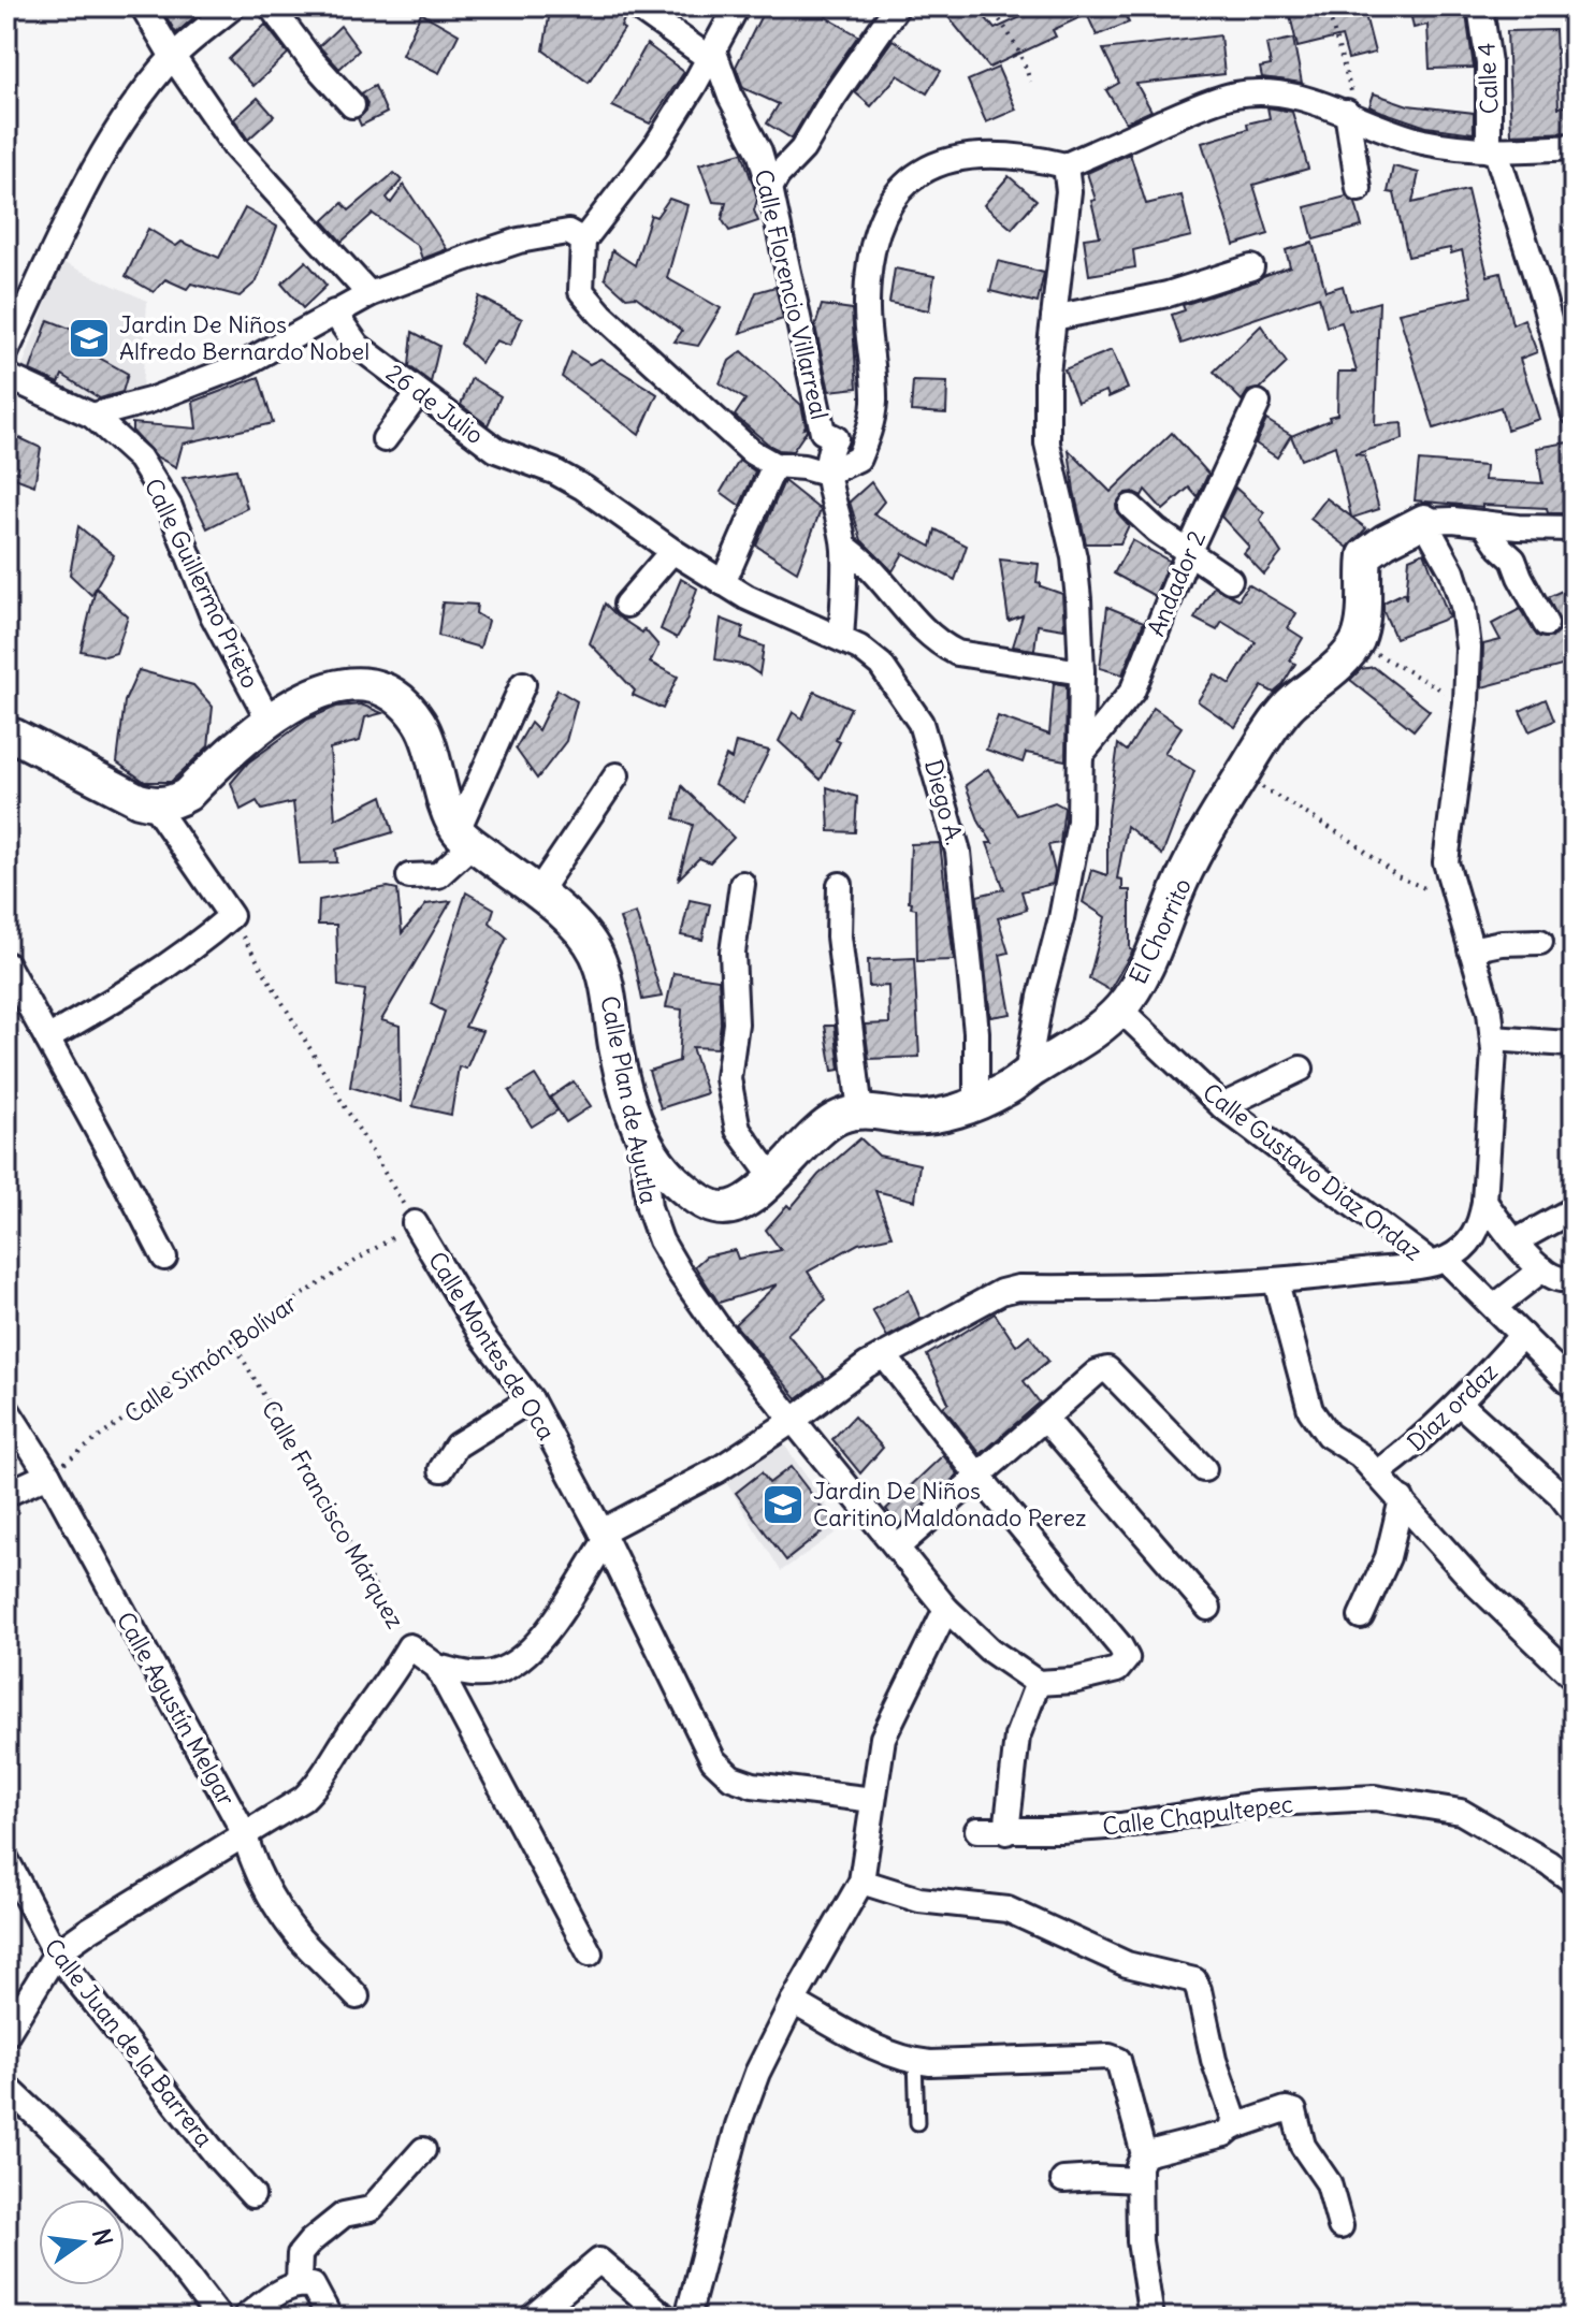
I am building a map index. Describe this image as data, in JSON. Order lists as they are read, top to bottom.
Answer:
{
  "streets": {
    "street": [
      "Calle 4",
      "Calle Florencio Villarreal",
      "26 de Julio",
      "Calle Guillermo Prieto",
      "Andador 2",
      "Diego A.",
      "El Chorrito",
      "Calle Plan de Ayutla",
      "Calle Gustavo Díaz Ordaz",
      "Calle Montes de Oca",
      "Díaz ordaz",
      "Calle Francisco Márquez",
      "Calle Agustín Melgar",
      "Calle Chapultepec",
      "Calle Juan de la Barrera"
    ],
    "path": ["Calle Simón Bolívar"]
  },
  "crossings": [
    ["Calle Florencio Villarreal", "Diego A."],
    ["26 de Julio", "Diego A."],
    ["Diego A.", "El Chorrito"],
    ["El Chorrito", "Calle Plan de Ayutla"],
    ["El Chorrito", "Calle Gustavo Díaz Ordaz"],
    ["Calle Gustavo Díaz Ordaz", "Díaz ordaz"],
    ["Calle Montes de Oca", "Calle Simón Bolívar"],
    ["Calle Simón Bolívar", "Calle Francisco Márquez"],
    ["Calle Simón Bolívar", "Calle Agustín Melgar"]
  ],
  "places": {
    "school or university": ["Jardin De Niños Alfredo Bernardo Nobel", "Jardin De Niños Caritino Maldonado Perez"]
  },
  "north": "right"
}
